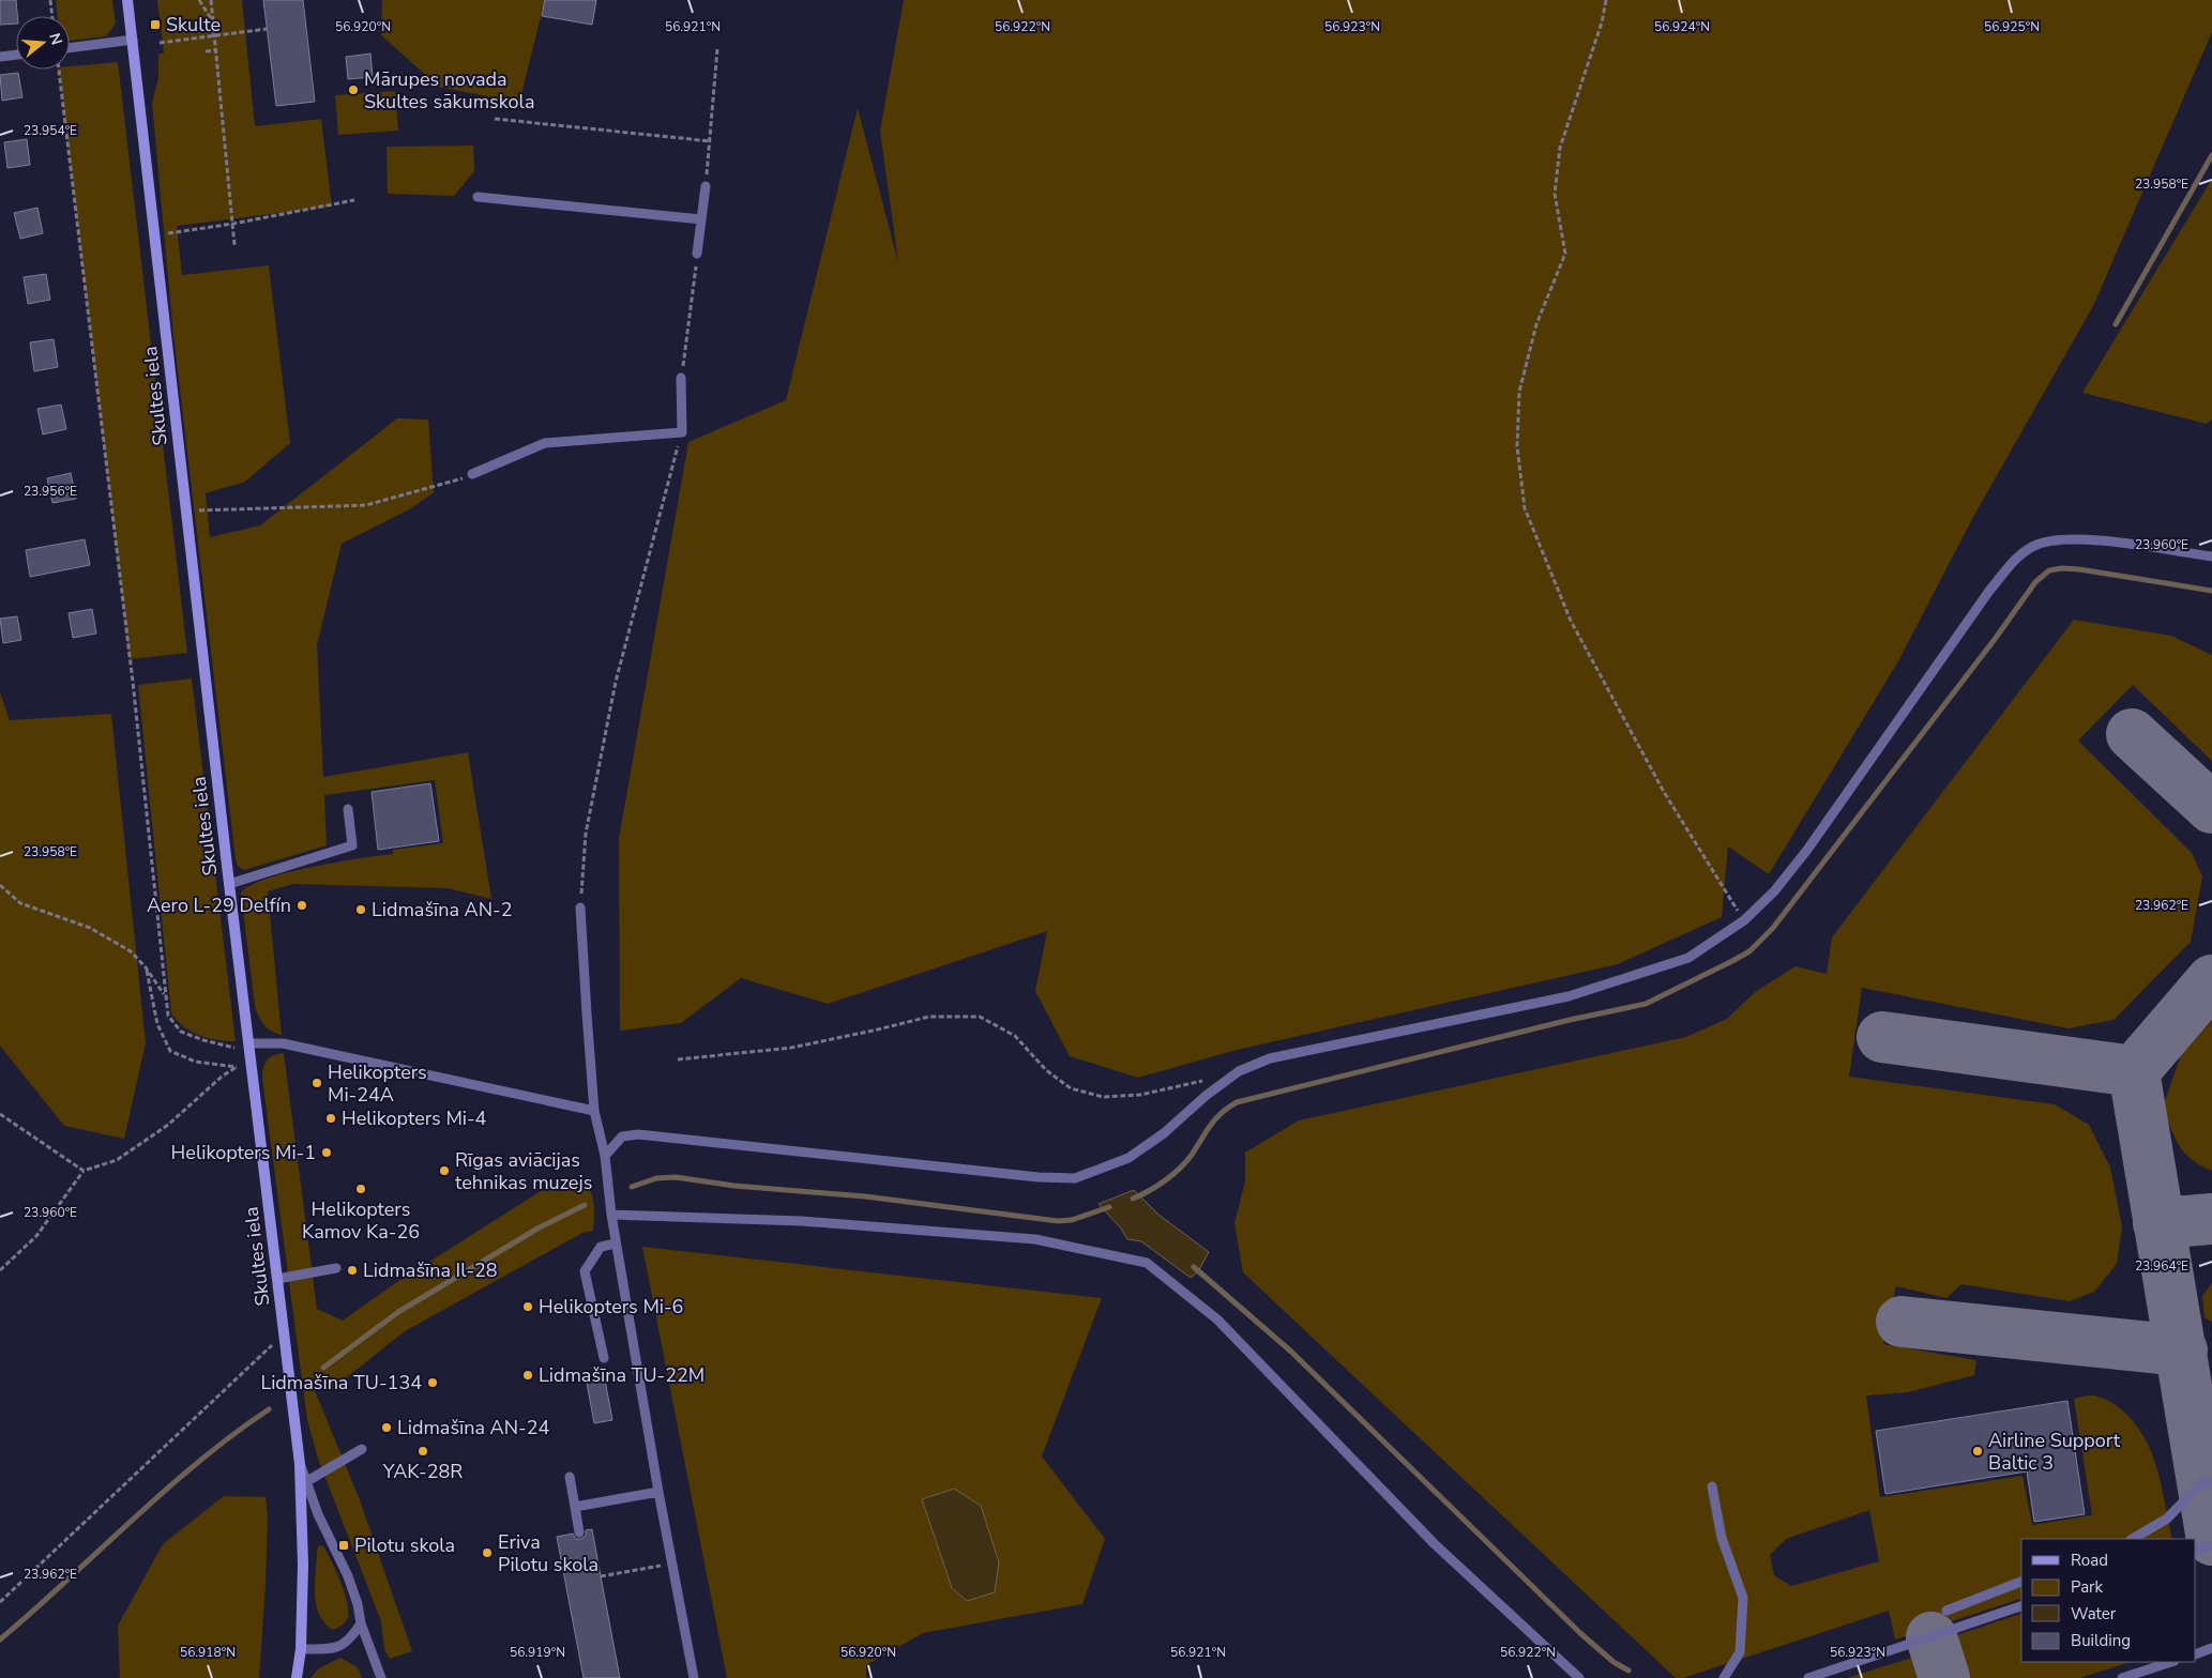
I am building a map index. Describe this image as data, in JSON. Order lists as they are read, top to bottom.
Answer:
{
  "streets": {
    "main road": ["Skultes iela"]
  },
  "places": {
    "transit": ["Skulte", "Pilotu skola"],
    "other": [
      "Mārupes novada Skultes sākumskola",
      "Aero L-29 Delfín",
      "Lidmašīna AN-2",
      "Helikopters Mi-24A",
      "Helikopters Mi-4",
      "Helikopters Mi-1",
      "Rīgas aviācijas tehnikas muzejs",
      "Helikopters Kamov Ka-26",
      "Lidmašīna Il-28",
      "Helikopters Mi-6",
      "Lidmašīna TU-22M",
      "Lidmašīna TU-134",
      "Lidmašīna AN-24",
      "YAK-28R",
      "Airline Support Baltic 3",
      "Eriva Pilotu skola"
    ]
  },
  "legend": [
    "Road",
    "Park",
    "Water",
    "Building"
  ],
  "north": "right",
  "coordinates": [
    "56.920°N",
    "56.921°N",
    "56.922°N",
    "56.923°N",
    "56.924°N",
    "56.925°N",
    "23.954°E",
    "23.958°E",
    "23.956°E",
    "23.960°E",
    "23.962°E",
    "23.964°E",
    "56.918°N",
    "56.919°N"
  ]
}
